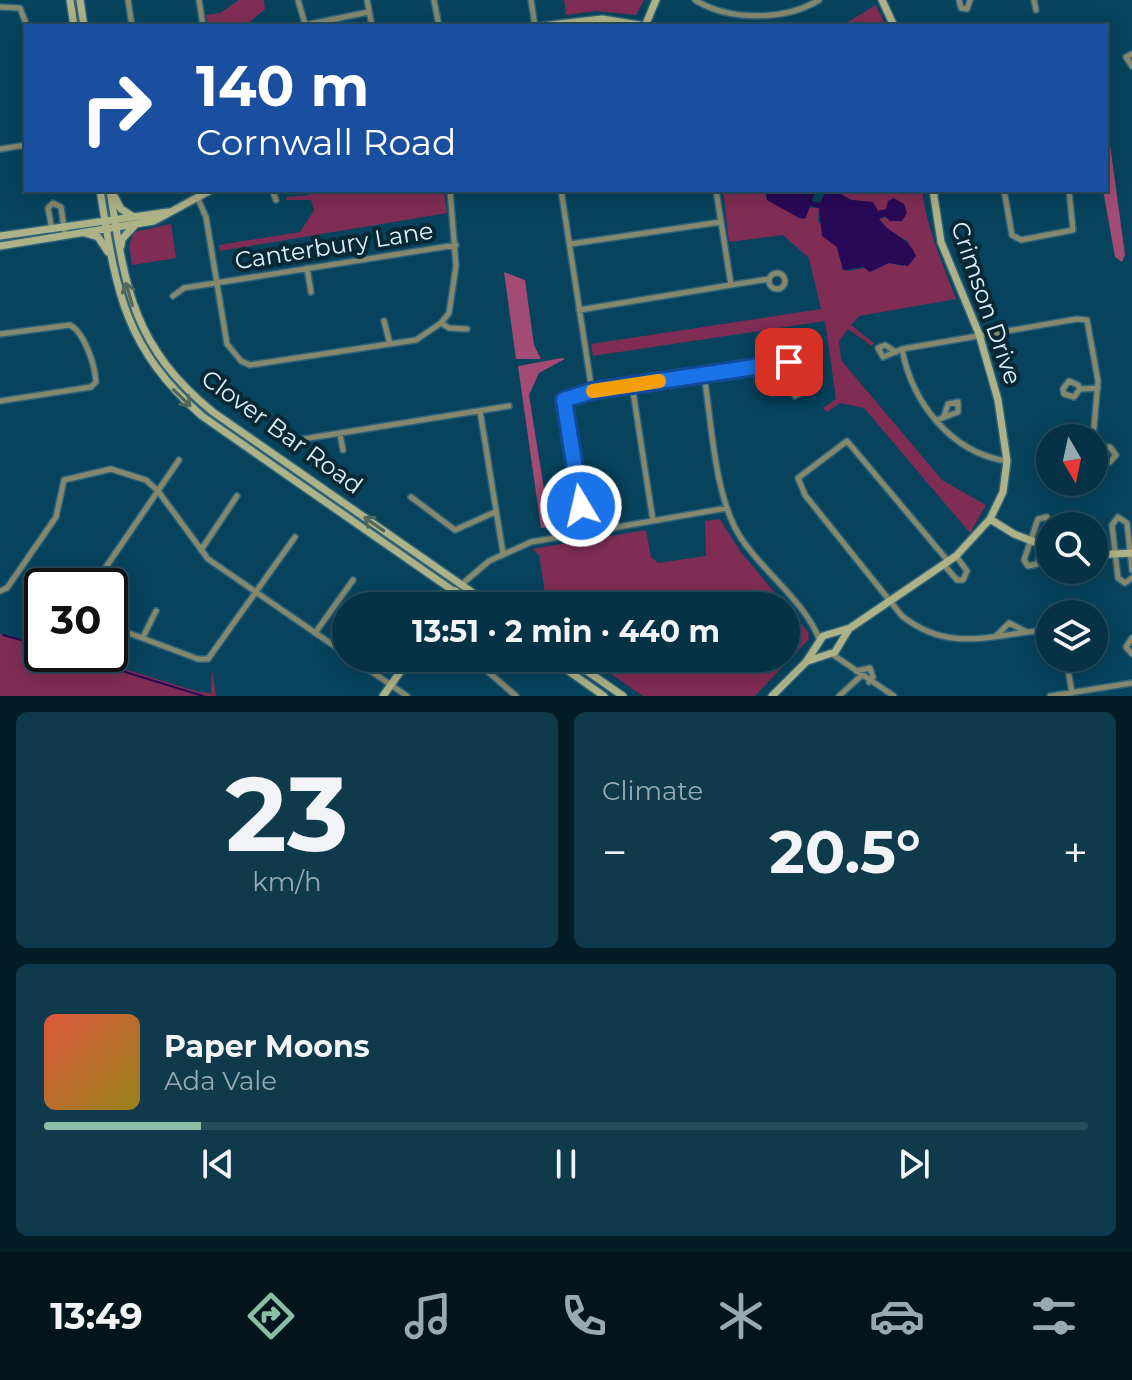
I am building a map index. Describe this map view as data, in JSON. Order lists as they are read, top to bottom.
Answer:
{
  "streets": {
    "main road": ["Crimson Drive", "Clover Bar Road"],
    "street": ["Canterbury Lane"]
  },
  "north": "bottom",
  "page": {
    "turn": ["140 m", "Cornwall Road"],
    "limit": "30",
    "trip": "13:51 · 2 min · 440 m",
    "tile": [
      ["23", "km/h"],
      "Climate"
    ],
    "heat": ["−", "20.5°", "+"],
    "song": ["Paper Moons", "Ada Vale"],
    "tabs": "13:49"
  }
}
